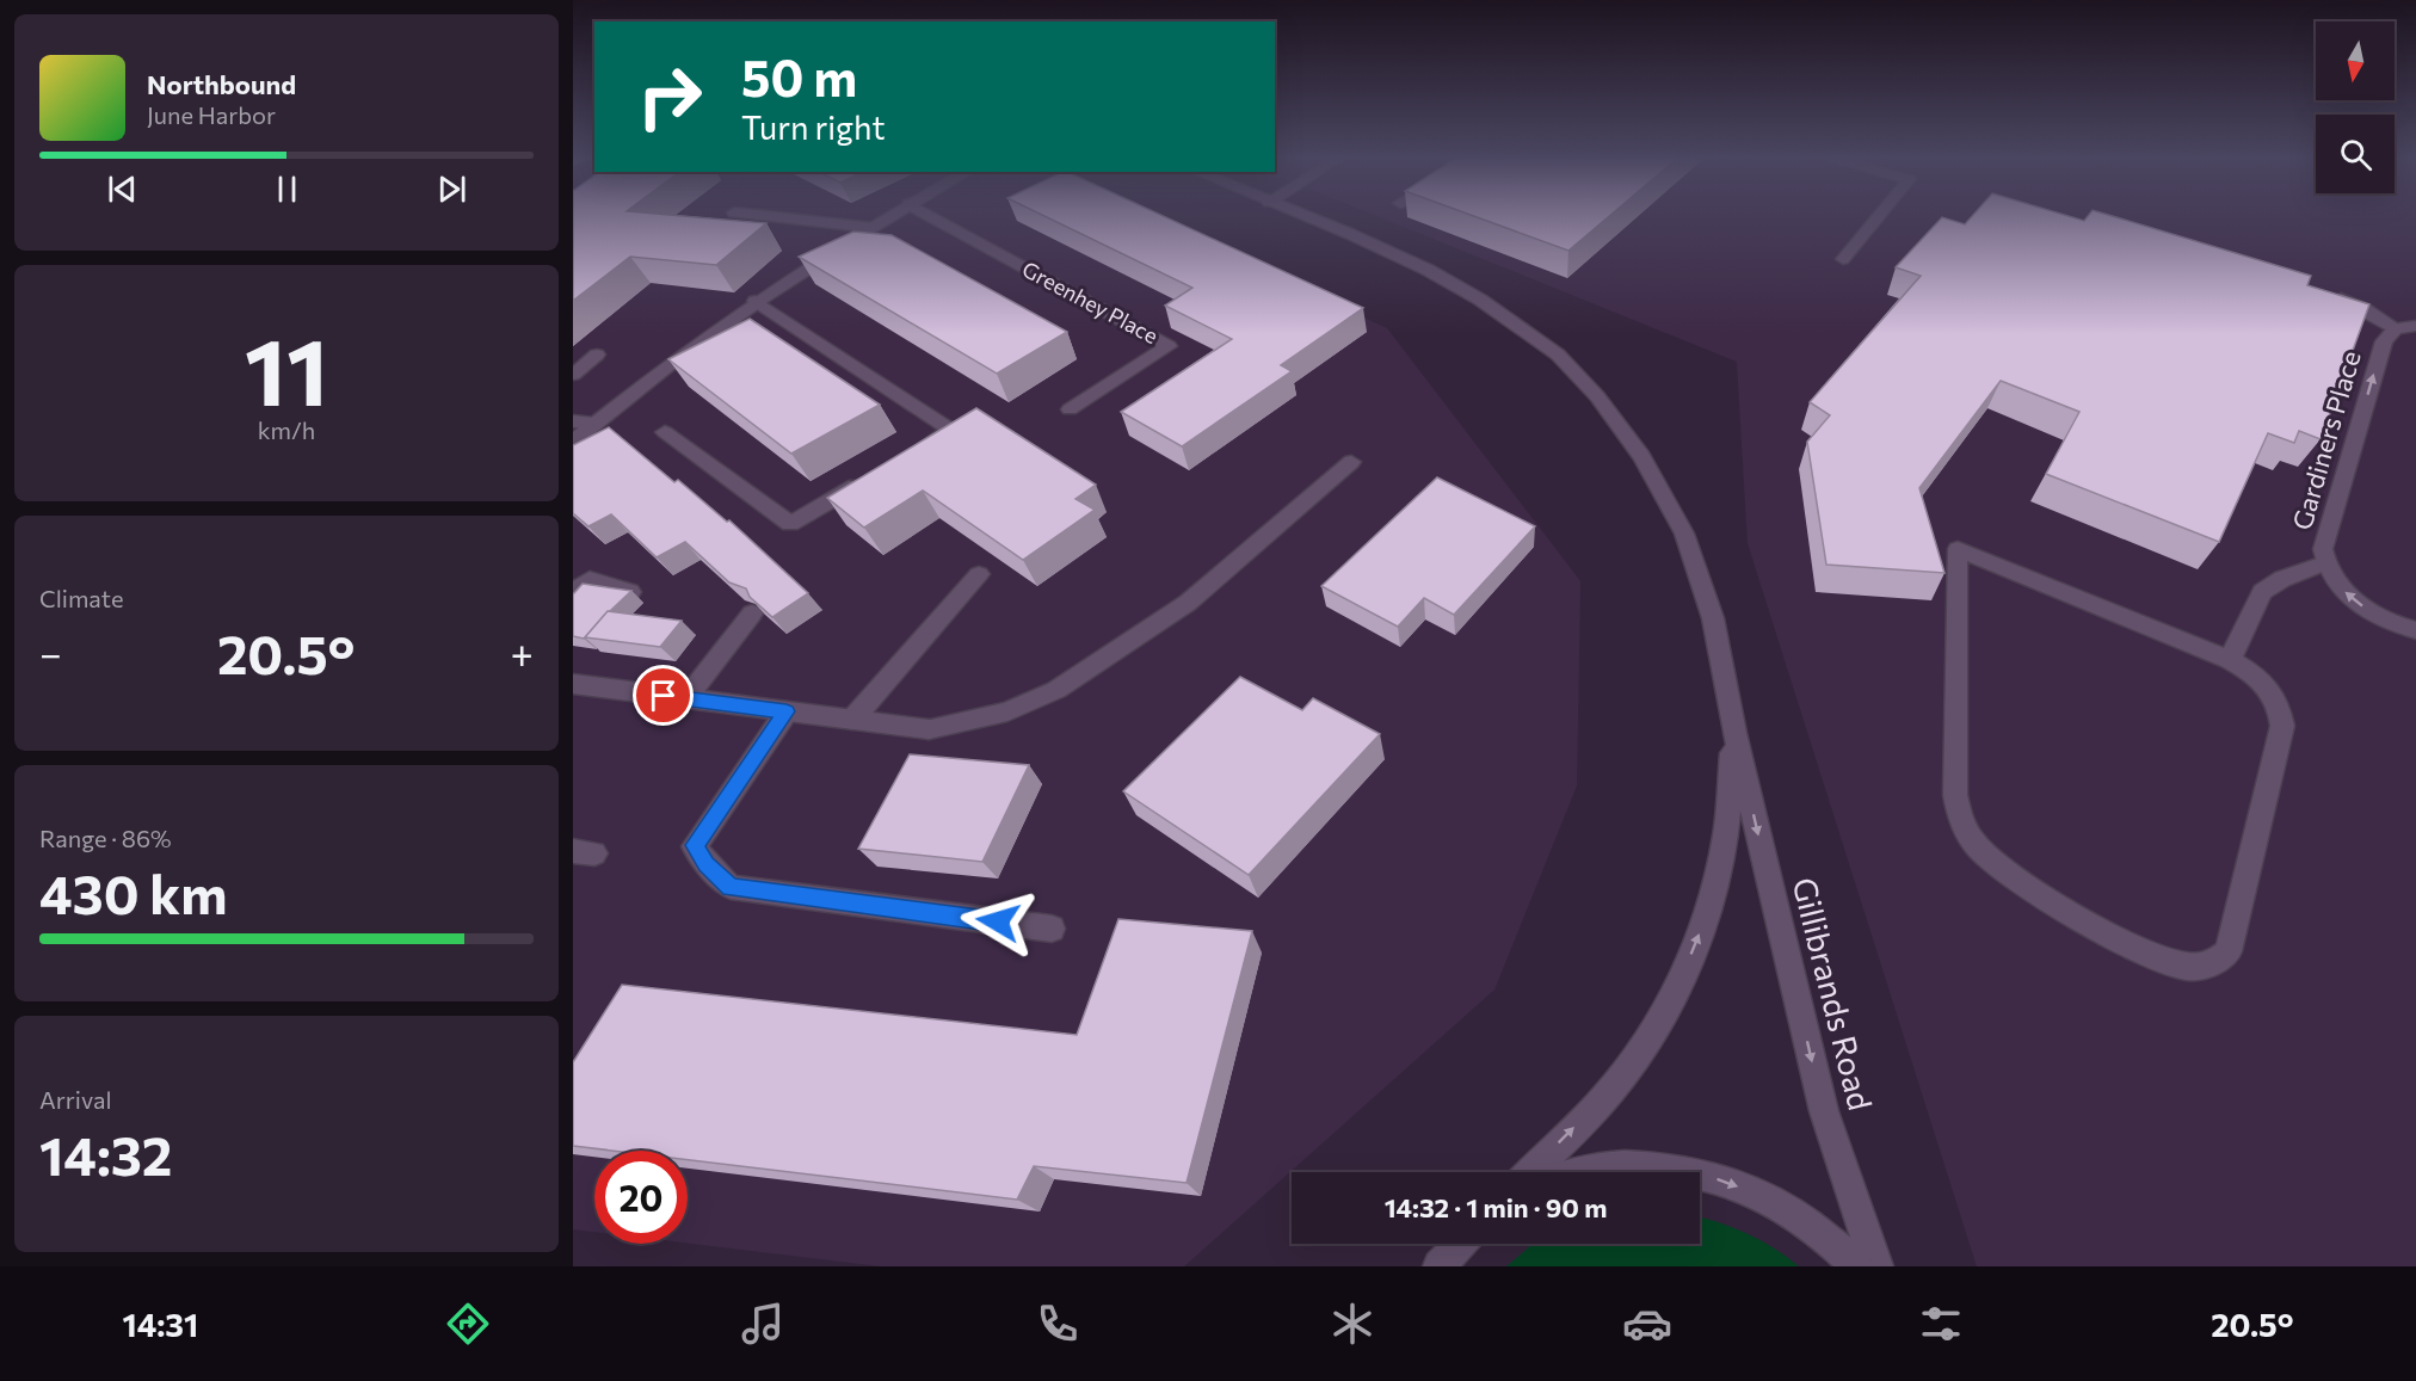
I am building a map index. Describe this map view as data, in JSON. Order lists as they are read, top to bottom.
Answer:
{
  "streets": {
    "street": ["Greenhey Place", "Gardiners Place", "Gillibrands Road"]
  },
  "one_way": ["Gardiners Place"],
  "north": "bottom",
  "page": {
    "turn": ["50 m", "Turn right"],
    "song": ["Northbound", "June Harbor"],
    "tile": [
      ["11", "km/h"],
      "Climate",
      ["Range · 86%", "430 km"],
      ["Arrival", "14:32"]
    ],
    "heat": ["−", "20.5°", "+"],
    "limit": "20",
    "trip": "14:32 · 1 min · 90 m",
    "tabs": ["14:31", "20.5°"]
  }
}
